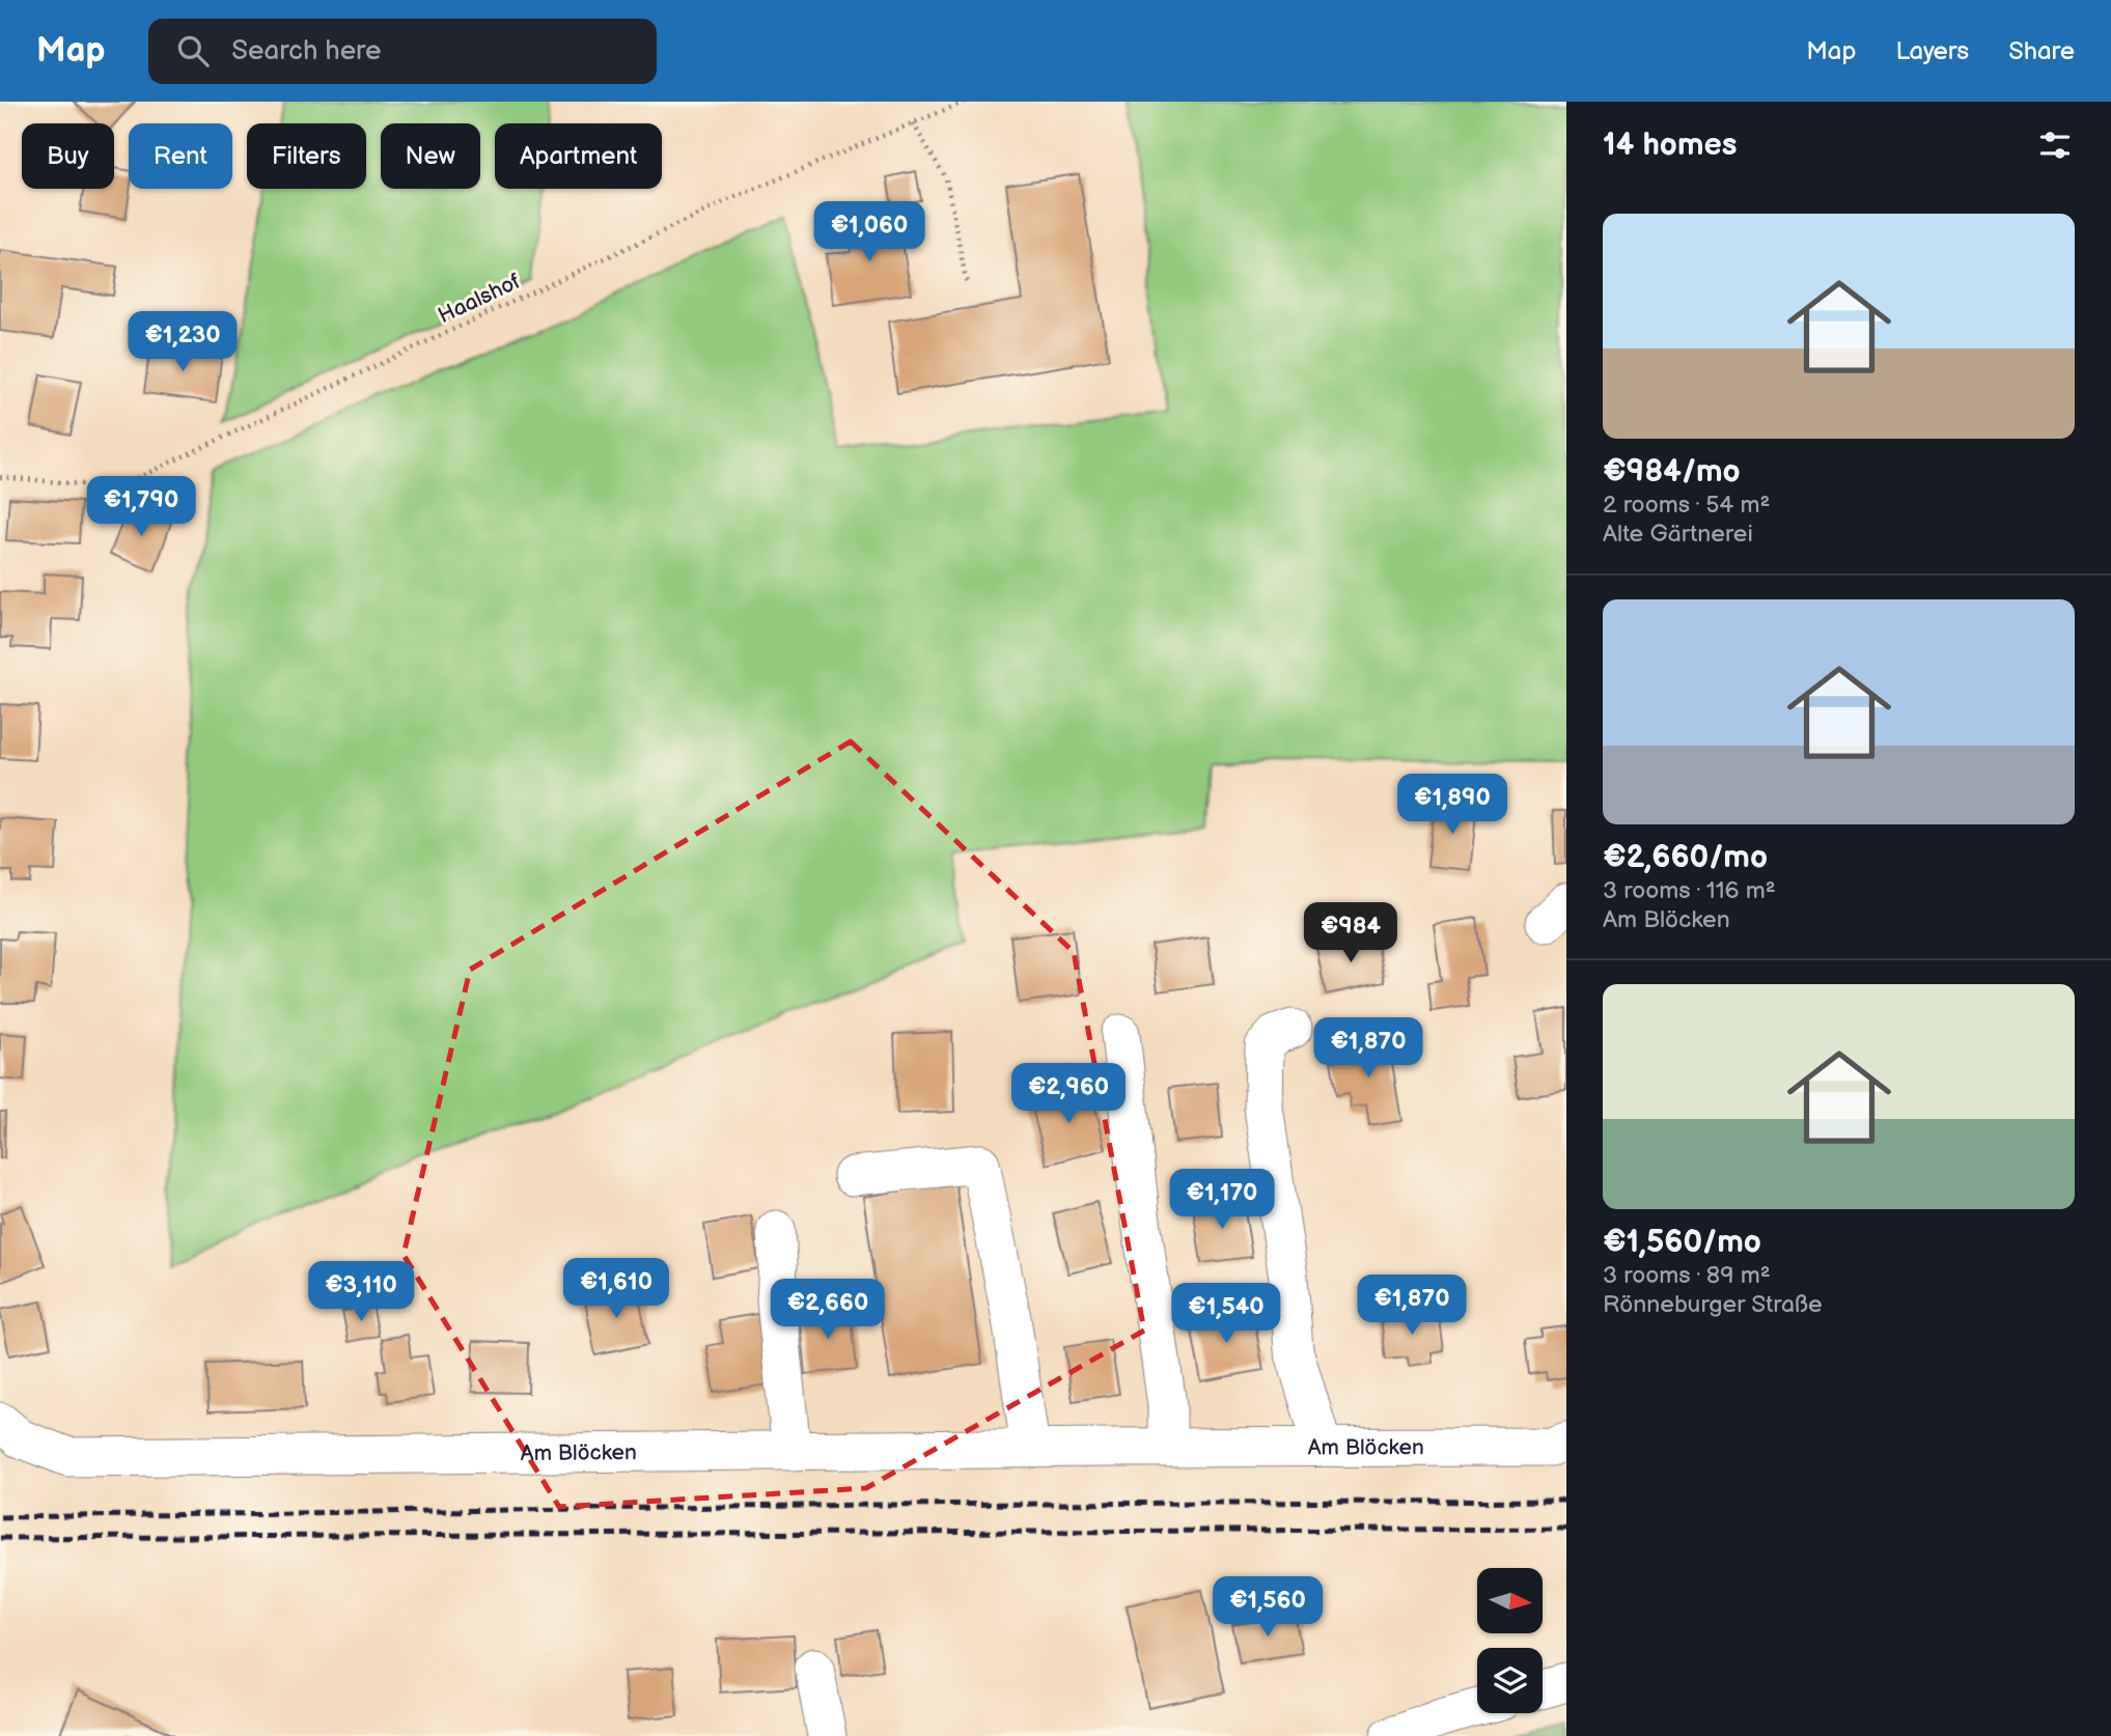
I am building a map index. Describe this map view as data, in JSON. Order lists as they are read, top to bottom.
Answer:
{
  "streets": {
    "street": ["Am Blöcken"],
    "path": ["Haalshof"]
  },
  "north": "right",
  "page": {
    "header": "Map",
    "search": "Search here",
    "nav": ["Map", "Layers", "Share"],
    "heading": "14 homes",
    "chip": [
      "Buy",
      "Rent",
      "Filters",
      "New",
      "Apartment"
    ],
    "list": [
      {
        "name": "€984/mo",
        "note": "2 rooms · 54 m² · Alte Gärtnerei"
      },
      {
        "name": "€2,660/mo",
        "note": "3 rooms · 116 m² · Am Blöcken"
      },
      {
        "name": "€1,560/mo",
        "note": "3 rooms · 89 m² · Rönneburger Straße"
      }
    ],
    "price": [
      "€1,060",
      "€1,230",
      "€1,790",
      "€1,890",
      "€984",
      "€1,870",
      "€2,960",
      "€1,170",
      "€1,610",
      "€3,110",
      "€1,870",
      "€2,660",
      "€1,540",
      "€1,560"
    ]
  }
}
